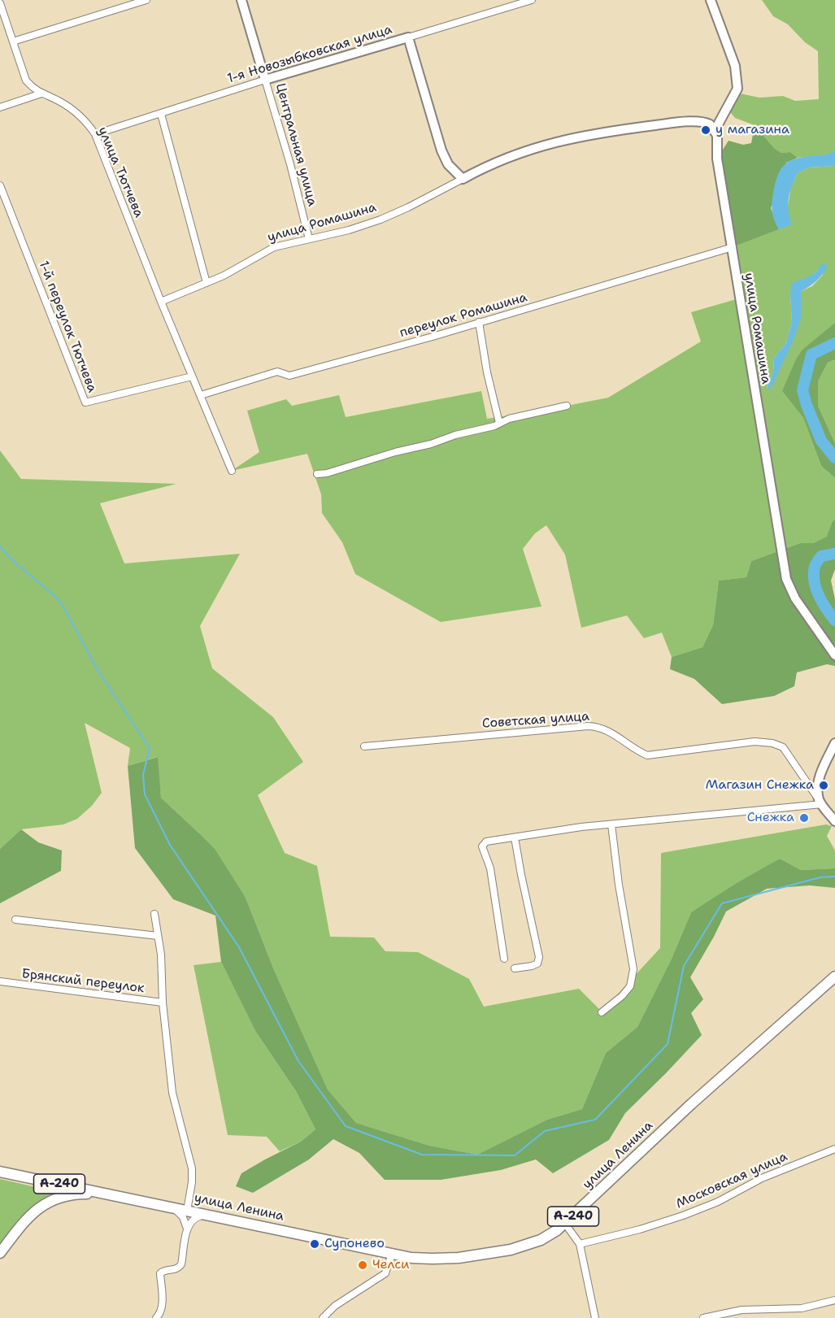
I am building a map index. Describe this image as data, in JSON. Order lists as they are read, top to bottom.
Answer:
{
  "streets": {
    "main road": ["улица Ленина", "А-240"],
    "street": [
      "1-я Новозыбковская улица",
      "Центральная улица",
      "улица Тютчева",
      "улица Ромашина",
      "переулок Ромашина",
      "1-й переулок Тютчева",
      "Советская улица",
      "Брянский переулок",
      "Московская улица"
    ]
  },
  "crossings": [
    ["1-я Новозыбковская улица", "Центральная улица"],
    ["1-я Новозыбковская улица", "улица Тютчева"],
    ["Центральная улица", "улица Ромашина"],
    ["улица Тютчева", "улица Ромашина"],
    ["улица Тютчева", "переулок Ромашина"],
    ["улица Тютчева", "1-й переулок Тютчева"],
    ["улица Ромашина", "переулок Ромашина"],
    ["улица Ленина", "А-240"]
  ],
  "places": [
    "у магазина",
    "Магазин Снежка",
    "Снежка",
    "Супонево",
    "Челси"
  ]
}
